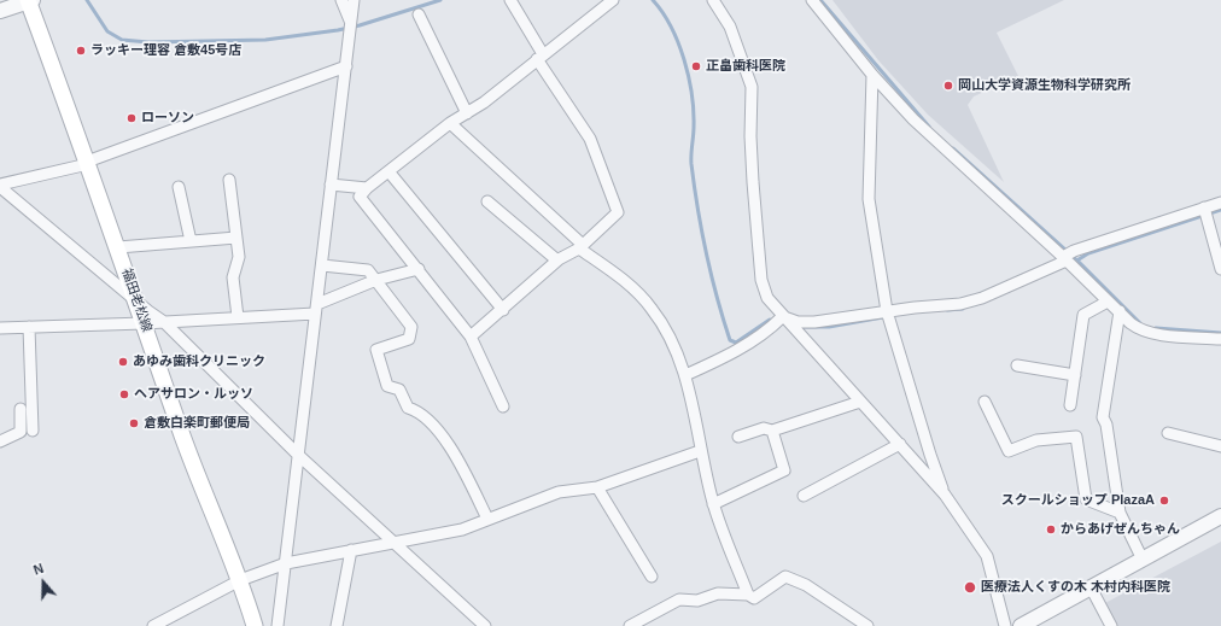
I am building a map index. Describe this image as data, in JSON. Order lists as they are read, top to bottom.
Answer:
{
  "streets": {
    "main road": ["福田老松線"]
  },
  "places": [
    "ラッキー理容 倉敷45号店",
    "正畠歯科医院",
    "岡山大学資源生物科学研究所",
    "ローソン",
    "あゆみ歯科クリニック",
    "ヘアサロン・ルッソ",
    "倉敷白楽町郵便局",
    "スクールショップ PlazaA",
    "からあげぜんちゃん",
    "医療法人くすの木 木村内科医院"
  ],
  "north": "top"
}
